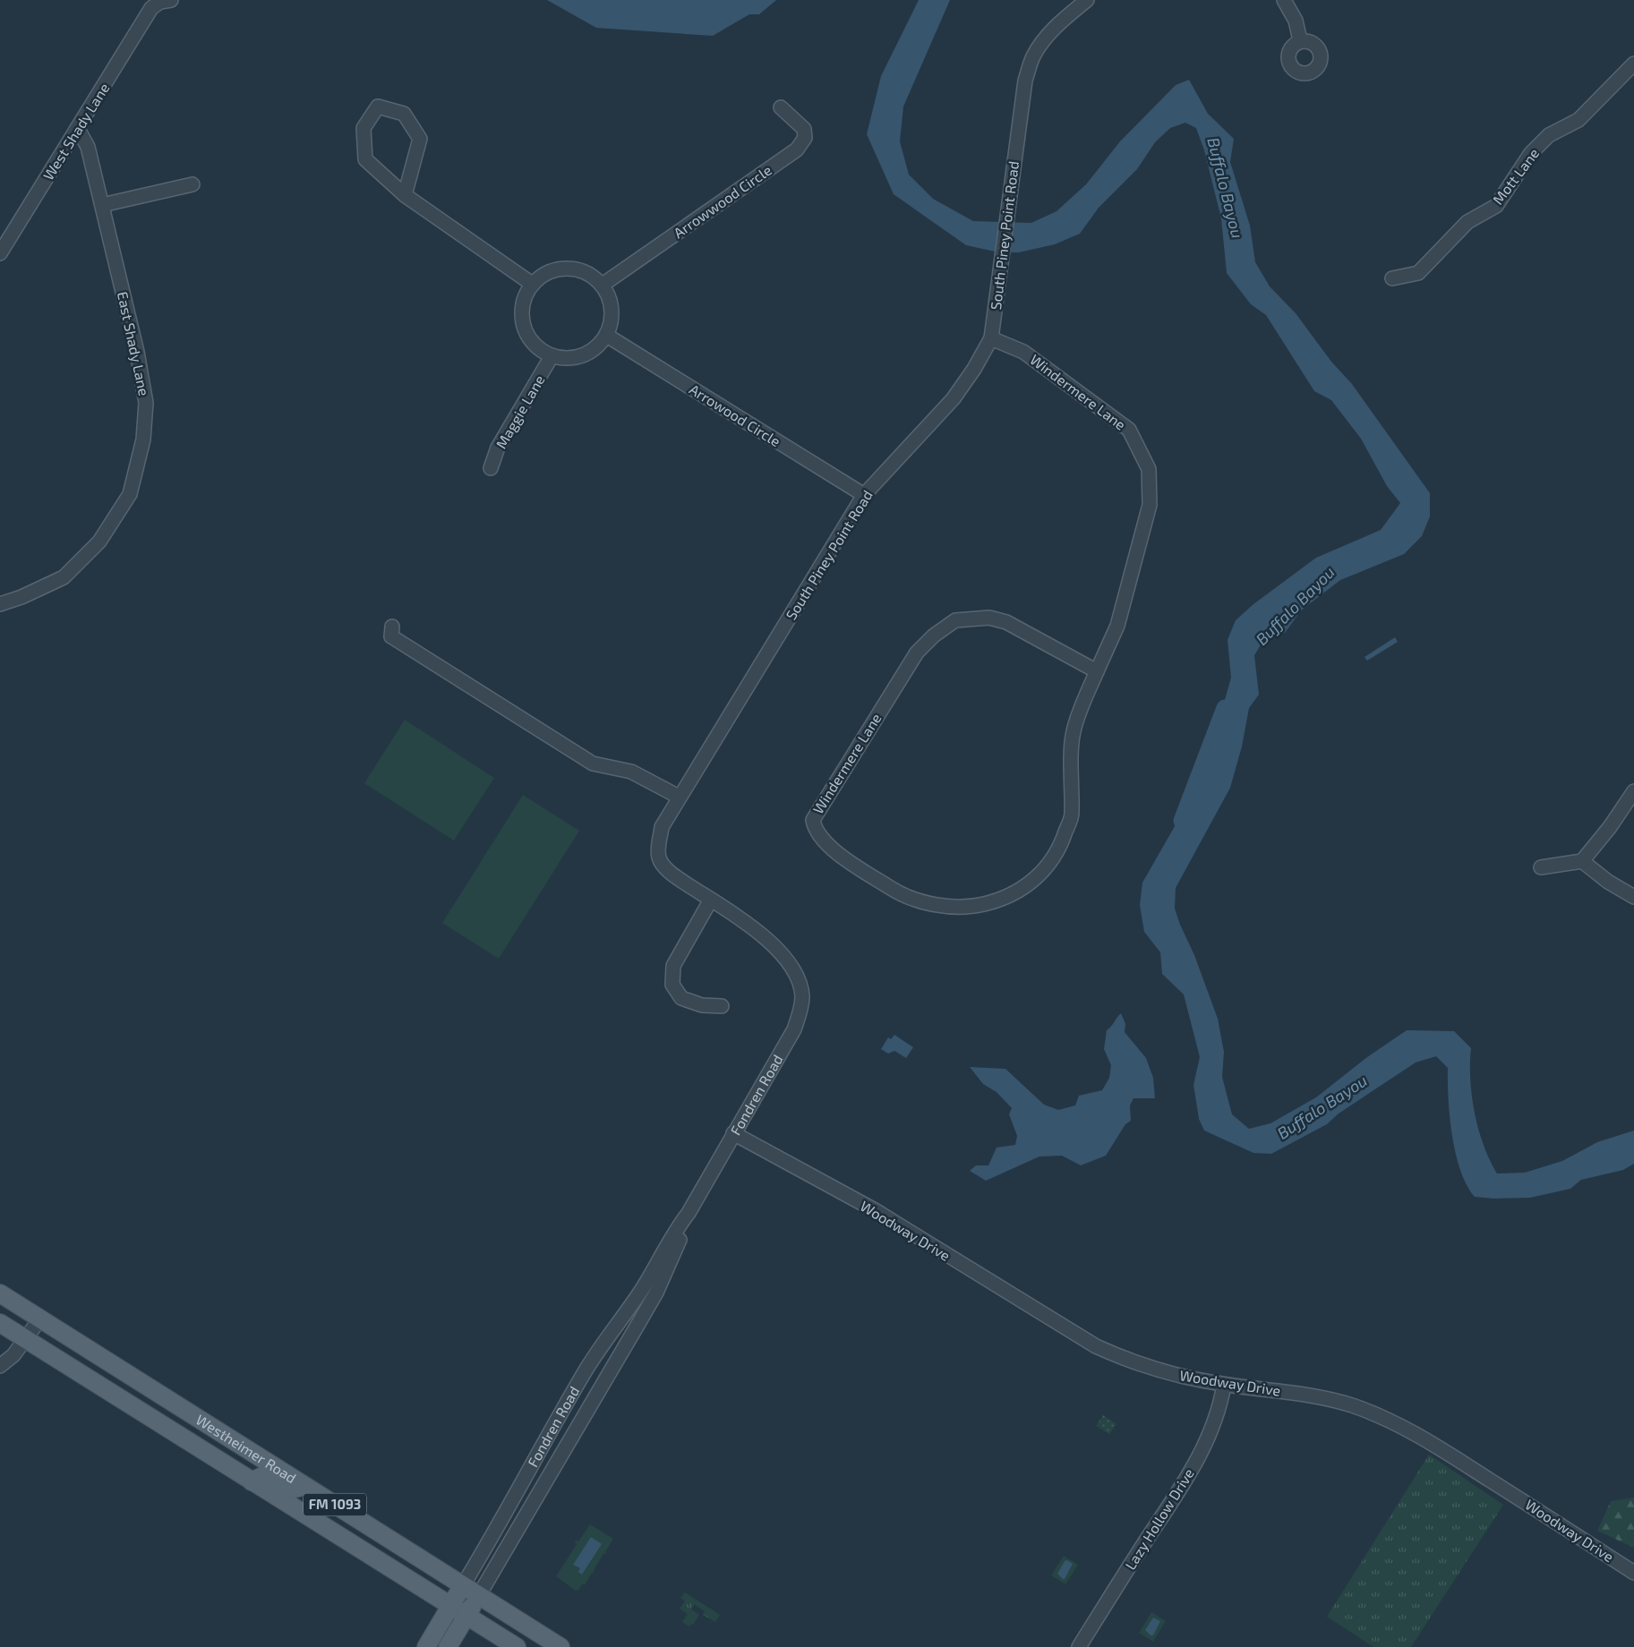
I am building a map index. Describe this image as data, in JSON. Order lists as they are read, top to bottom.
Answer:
{
  "streets": {
    "main road": ["Fondren Road", "Westheimer Road", "FM 1093"],
    "street": [
      "West Shady Lane",
      "Mott Lane",
      "Arrowwood Circle",
      "South Piney Point Road",
      "East Shady Lane",
      "Windermere Lane",
      "Maggie Lane",
      "Arrowood Circle",
      "Woodway Drive",
      "Lazy Hollow Drive"
    ]
  },
  "crossings": [
    ["West Shady Lane", "East Shady Lane"],
    ["Arrowwood Circle", "Maggie Lane"],
    ["Arrowwood Circle", "Arrowood Circle"],
    ["South Piney Point Road", "Windermere Lane"],
    ["South Piney Point Road", "Arrowood Circle"],
    ["South Piney Point Road", "Fondren Road"],
    ["Maggie Lane", "Arrowood Circle"],
    ["Fondren Road", "Woodway Drive"],
    ["Fondren Road", "Westheimer Road"],
    ["Woodway Drive", "Lazy Hollow Drive"]
  ],
  "water": ["Buffalo Bayou"]
}
